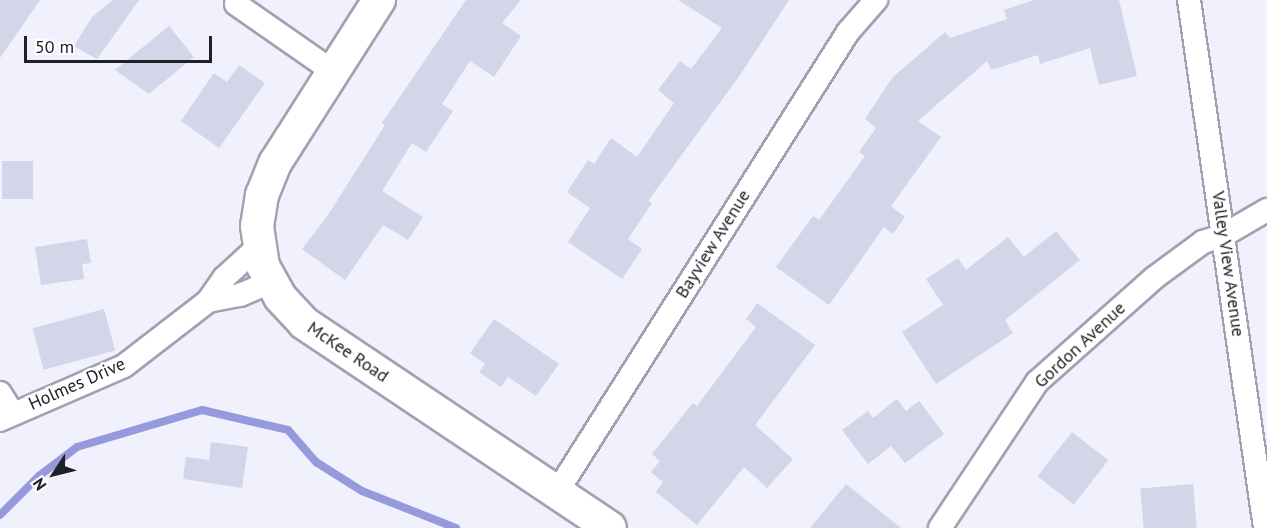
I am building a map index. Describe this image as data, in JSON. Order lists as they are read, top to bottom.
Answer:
{
  "streets": {
    "street": [
      "Bayview Avenue",
      "Valley View Avenue",
      "Gordon Avenue",
      "McKee Road",
      "Holmes Drive"
    ]
  },
  "crossings": [
    ["Bayview Avenue", "McKee Road"],
    ["Valley View Avenue", "Gordon Avenue"],
    ["McKee Road", "Holmes Drive"]
  ],
  "scale_bar": "50 m",
  "north": "bottom left"
}
